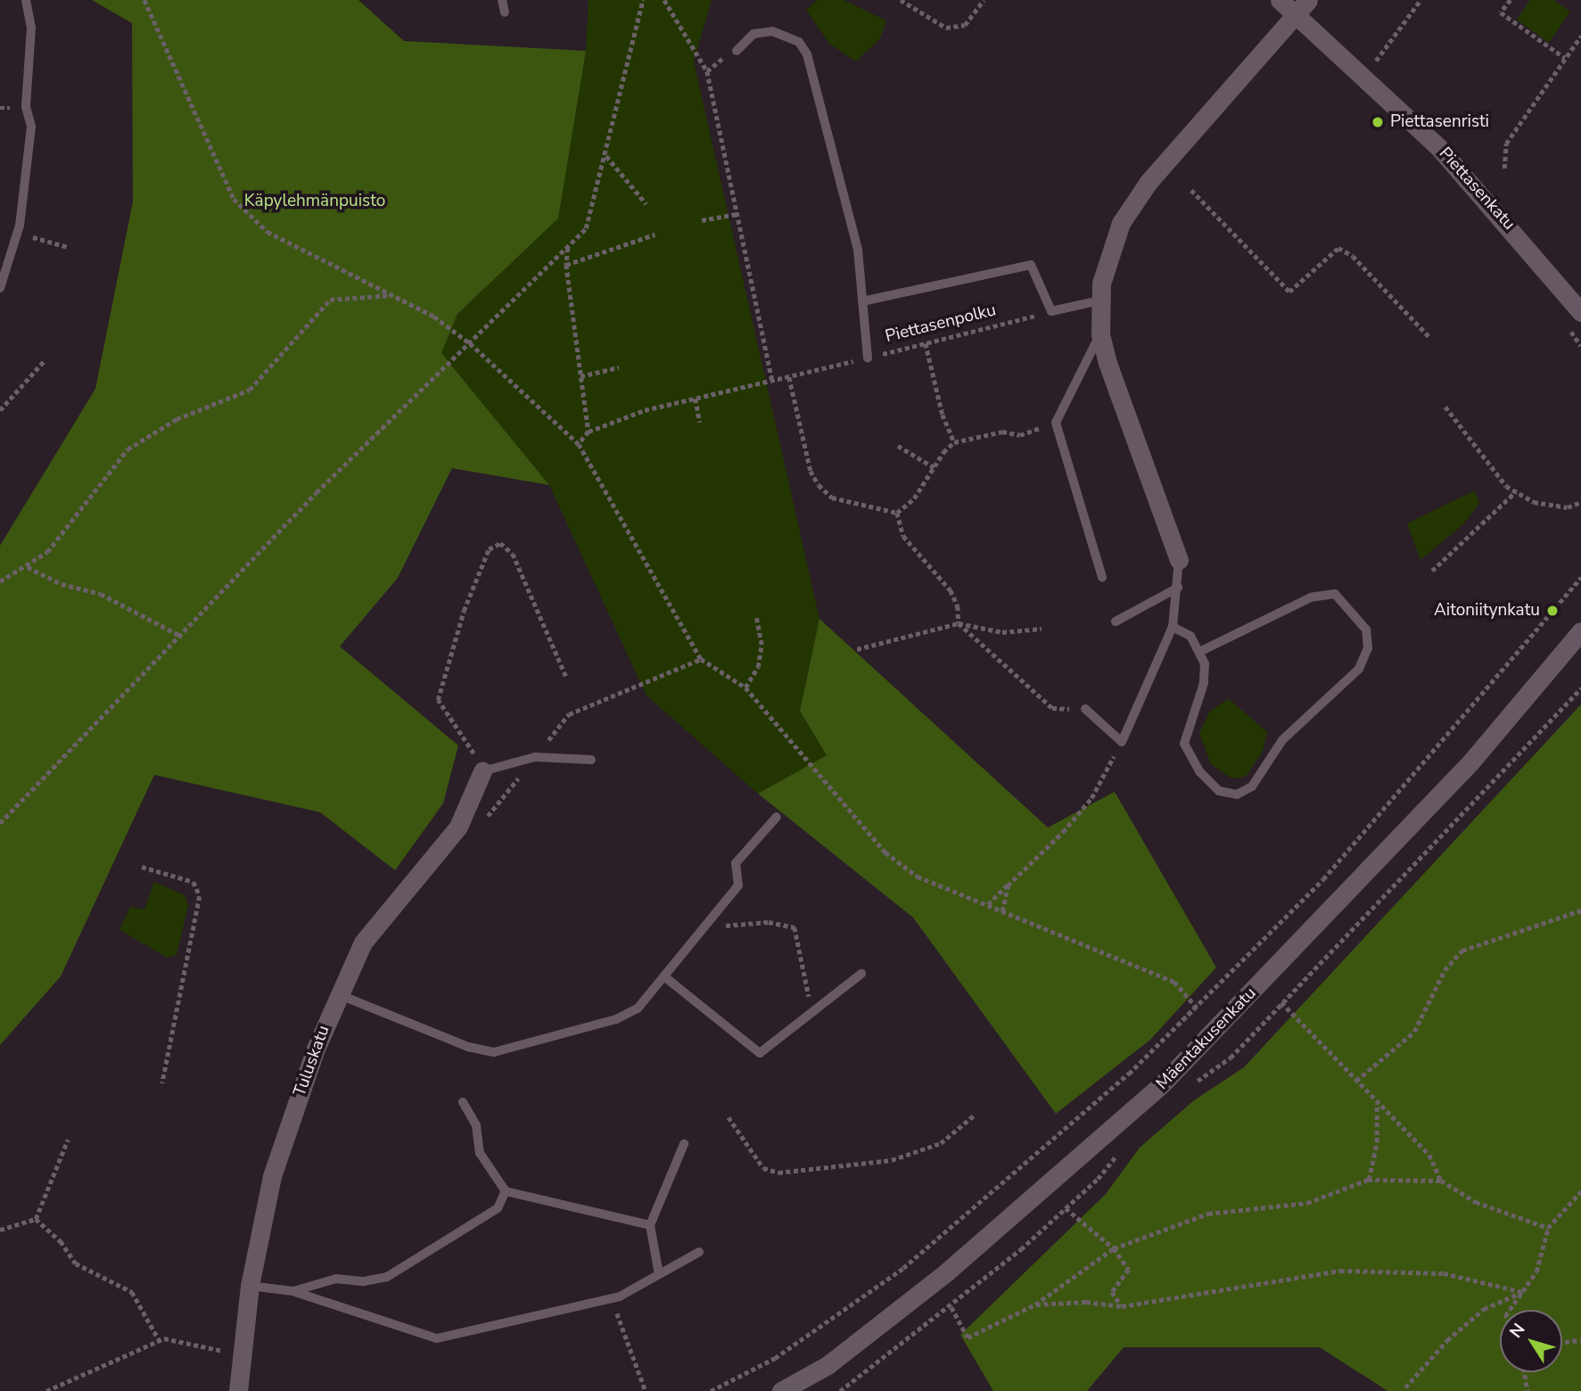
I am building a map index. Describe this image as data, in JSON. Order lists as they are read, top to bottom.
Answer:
{
  "streets": {
    "street": ["Piettasenkatu", "Mäentakusenkatu", "Tuluskatu"],
    "path": ["Piettasenpolku"]
  },
  "parks": ["Käpylehmänpuisto"],
  "places": ["Piettasenristi", "Aitoniitynkatu"],
  "north": "top left"
}
